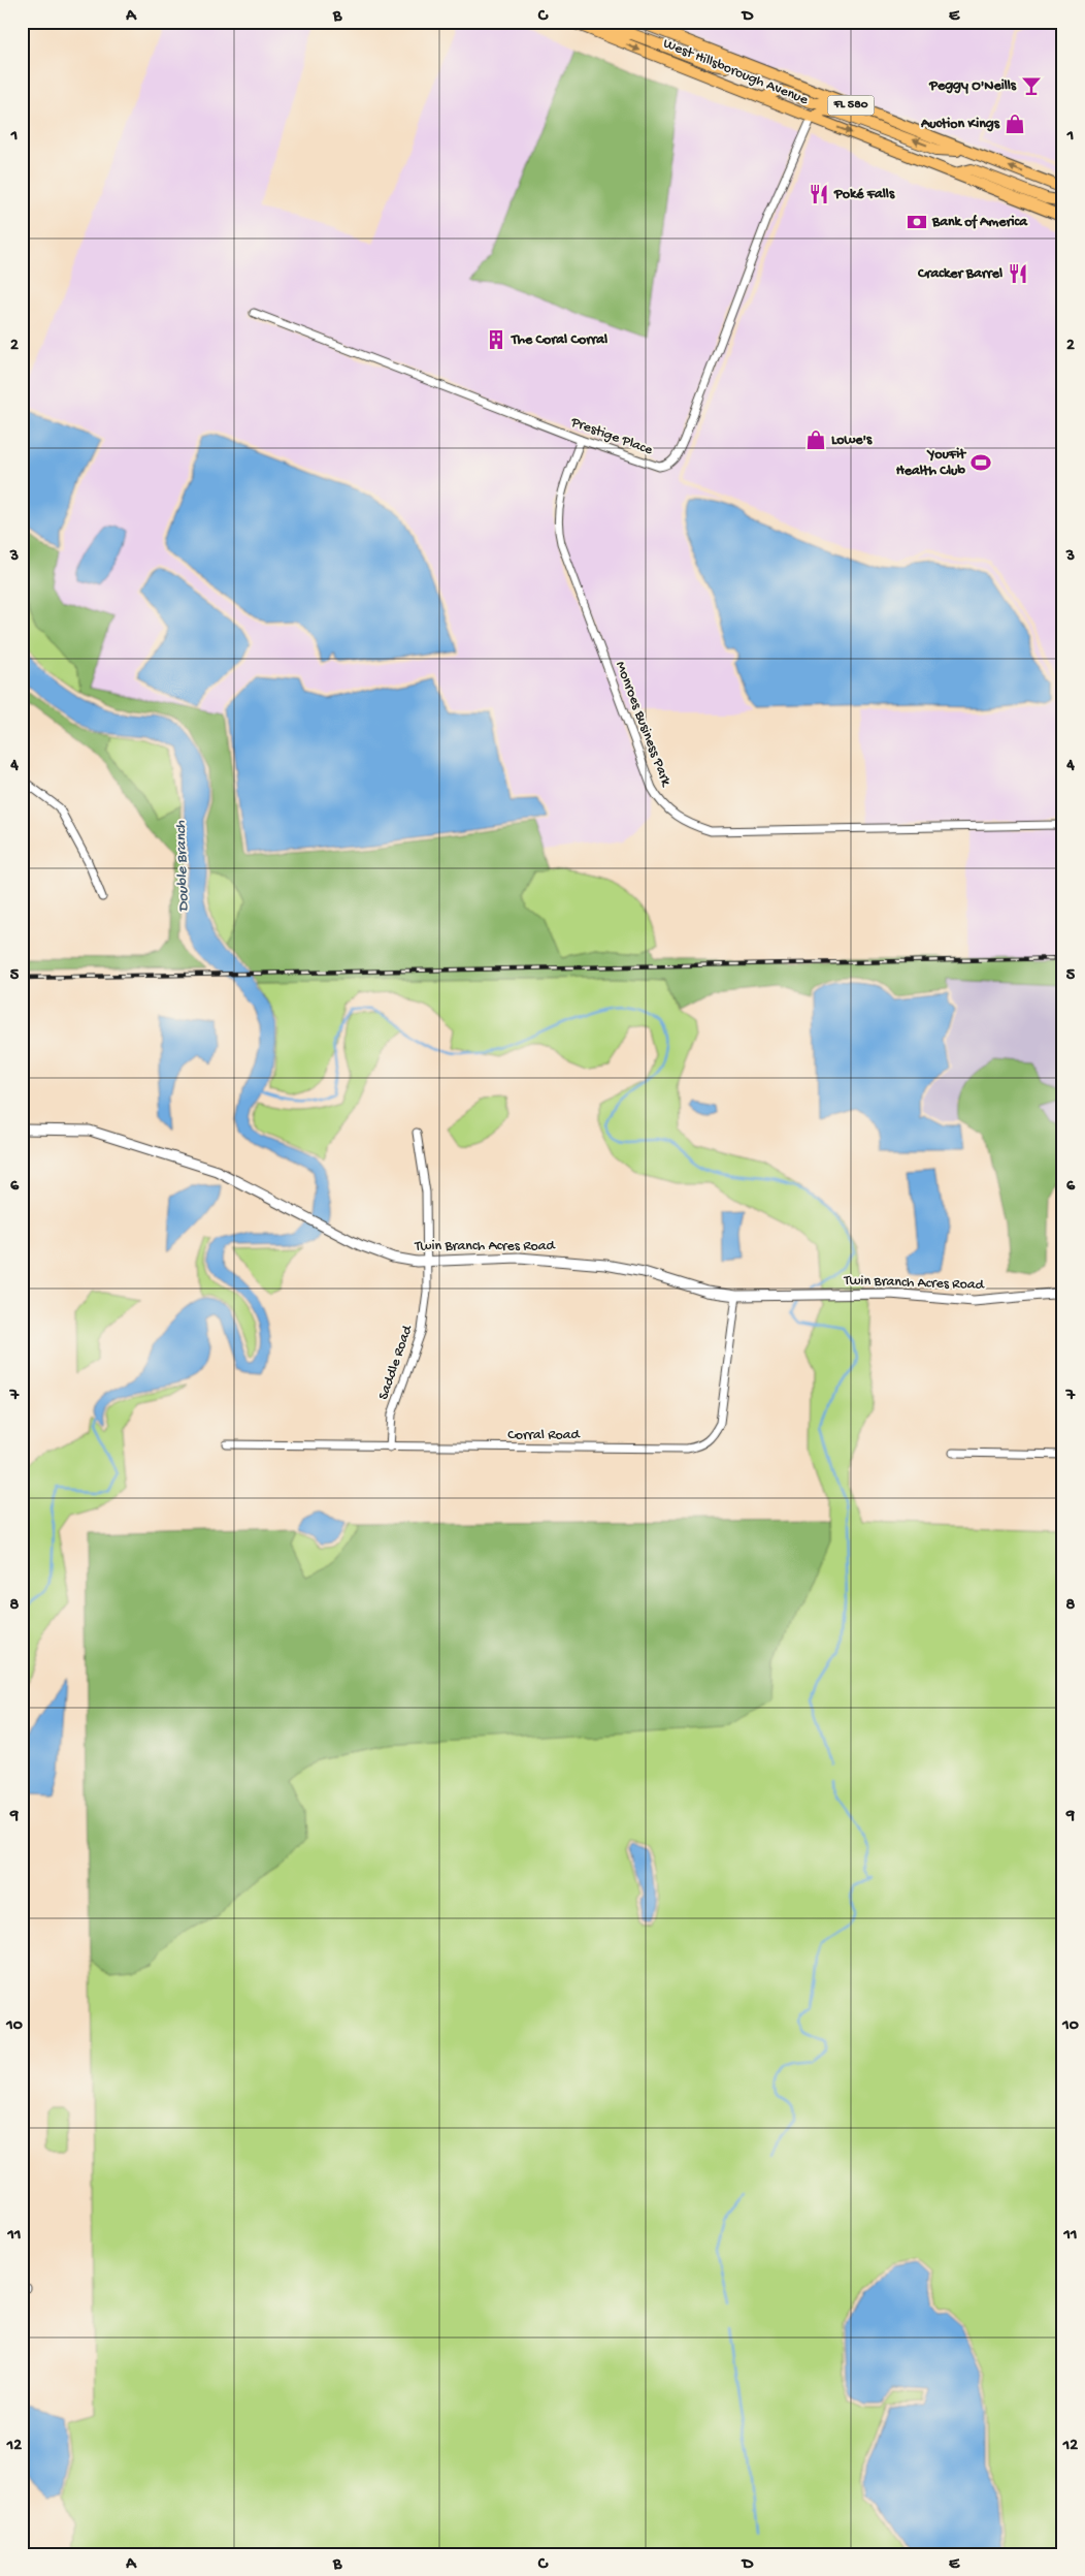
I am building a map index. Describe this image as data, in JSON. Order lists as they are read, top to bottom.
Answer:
{
  "streets": {
    "main road": ["West Hillsborough Avenue", "FL 580"],
    "street": [
      "Prestige Place",
      "Monroes Business Park",
      "Twin Branch Acres Road",
      "Saddle Road",
      "Corral Road"
    ]
  },
  "crossings": [
    ["West Hillsborough Avenue", "Prestige Place"],
    ["Prestige Place", "Monroes Business Park"],
    ["Twin Branch Acres Road", "Saddle Road"],
    ["Twin Branch Acres Road", "Corral Road"],
    ["Saddle Road", "Corral Road"]
  ],
  "water": ["Double Branch"],
  "places": {
    "bar": ["Peggy O'Neills"],
    "shop": ["Auction Kings", "Lowe's"],
    "restaurant": ["Poké Falls", "Cracker Barrel"],
    "bank": ["Bank of America"],
    "building": ["The Coral Corral"],
    "sports": ["YouFit Health Club"]
  },
  "grid": {
    "columns": [
      "A",
      "B",
      "C",
      "D",
      "E"
    ],
    "rows": [
      "1",
      "2",
      "3",
      "4",
      "5",
      "6",
      "7",
      "8",
      "9",
      "10",
      "11",
      "12"
    ]
  }
}
